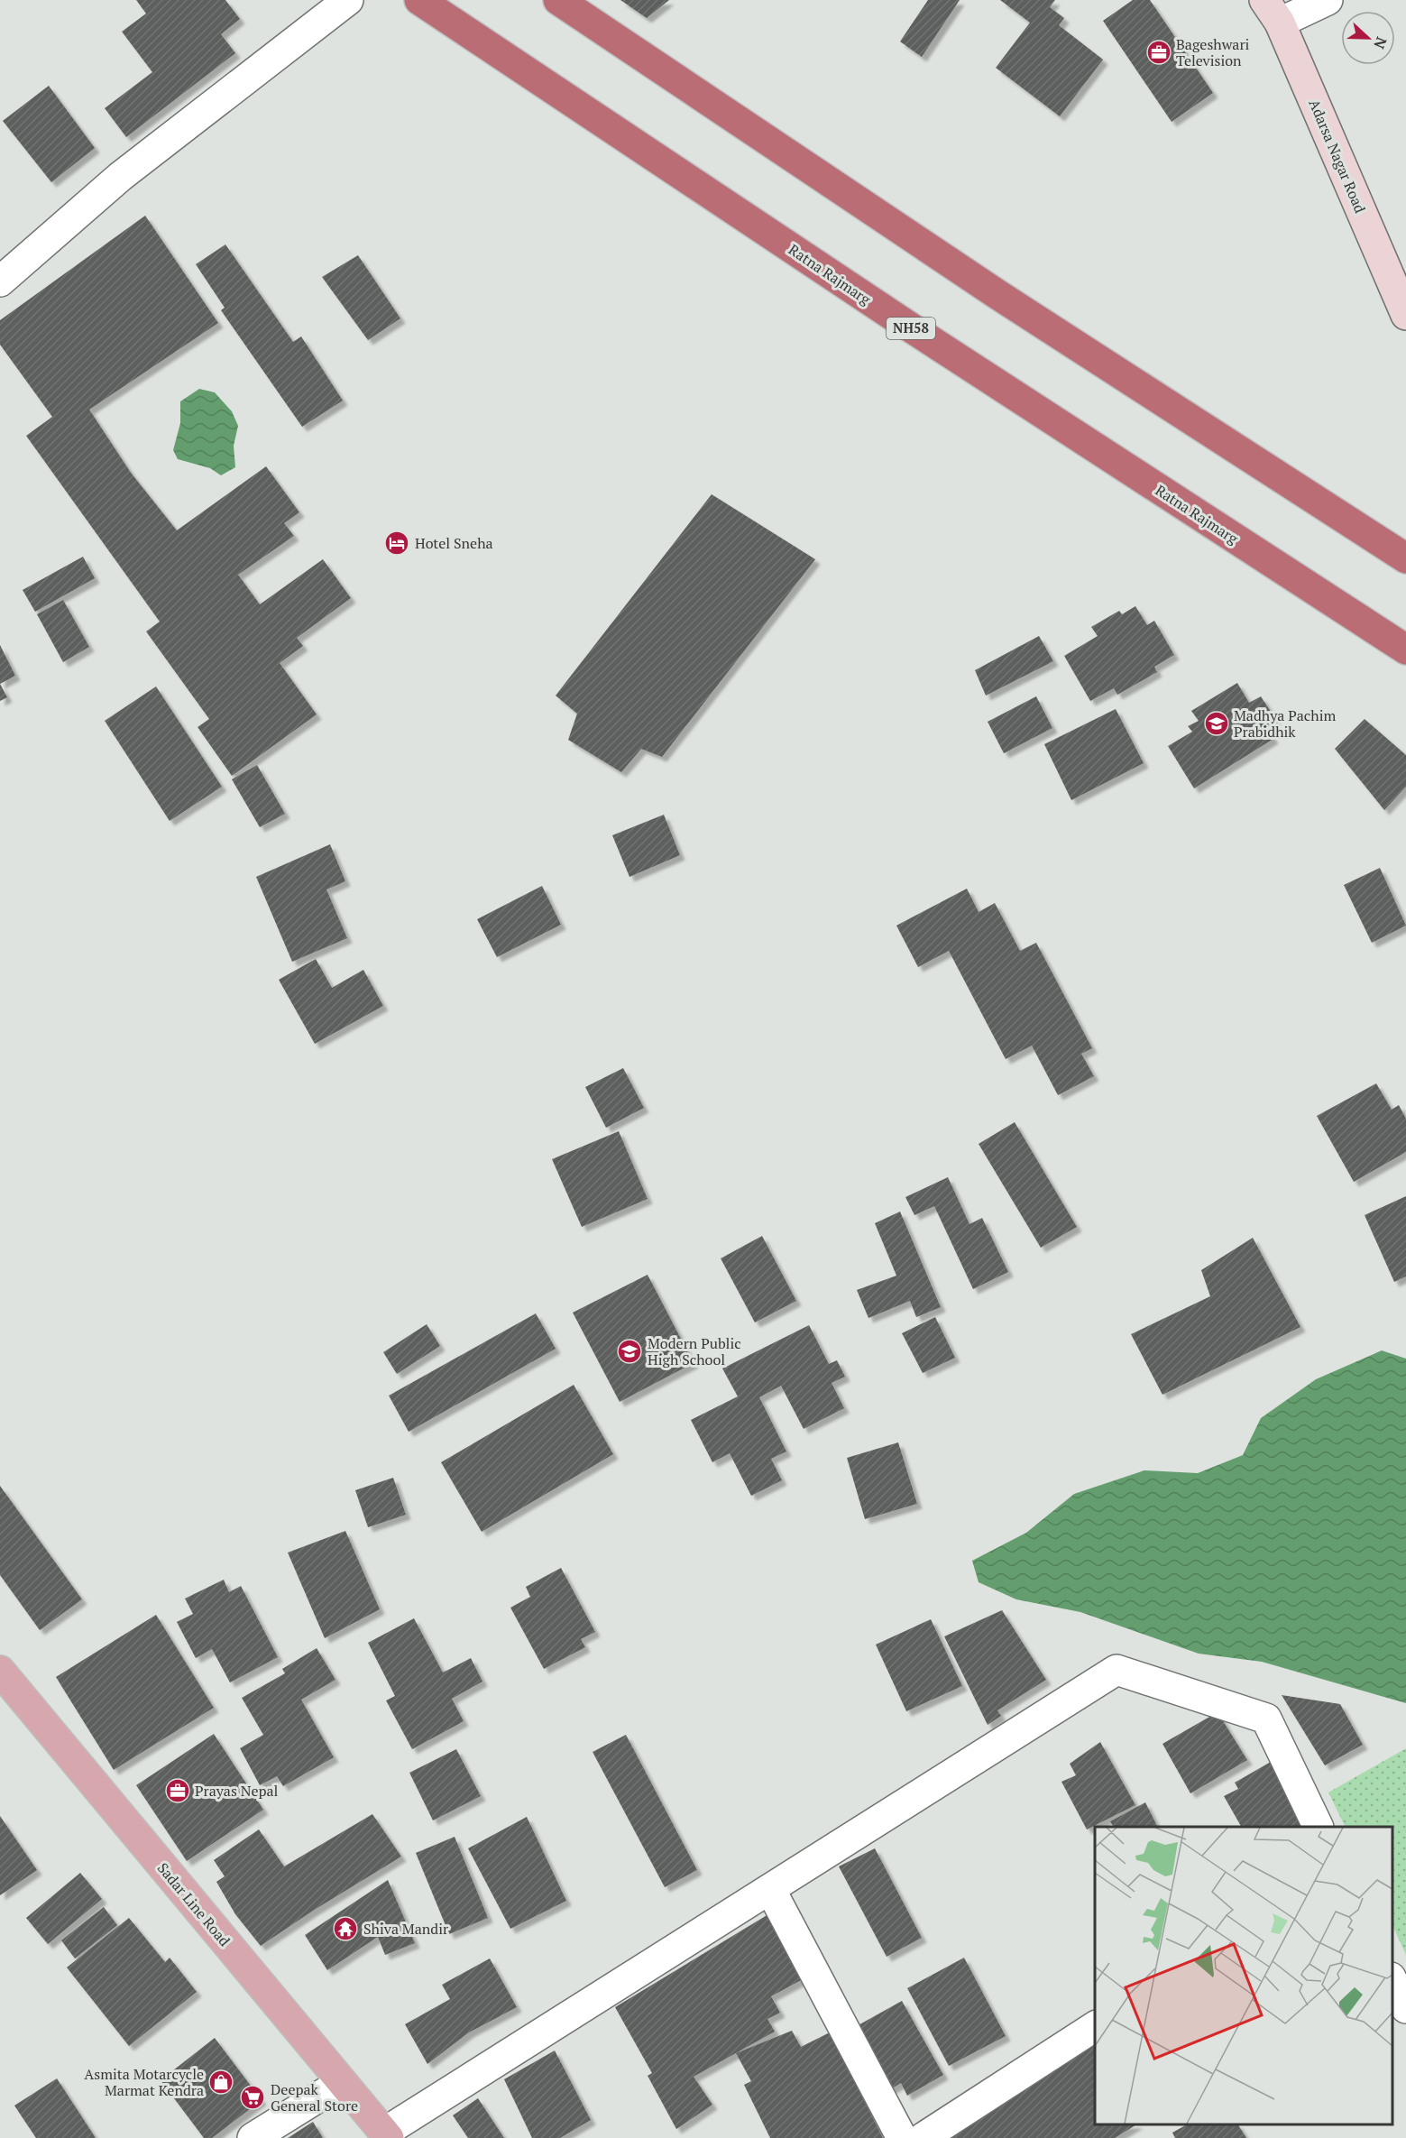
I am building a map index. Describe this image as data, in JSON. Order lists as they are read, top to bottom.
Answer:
{
  "streets": {
    "highway": ["Ratna Rajmarg", "NH58"],
    "main road": ["Sadar Line Road"],
    "street": ["Adarsa Nagar Road"]
  },
  "places": {
    "office": ["Bageshwari Television", "Prayas Nepal"],
    "hotel": ["Hotel Sneha"],
    "school or university": ["Madhya Pachim Prabidhik", "Modern Public High School"],
    "temple": ["Shiva Mandir"],
    "shop": ["Asmita Motarcycle Marmat Kendra"],
    "supermarket": ["Deepak General Store"]
  },
  "north": "right"
}
